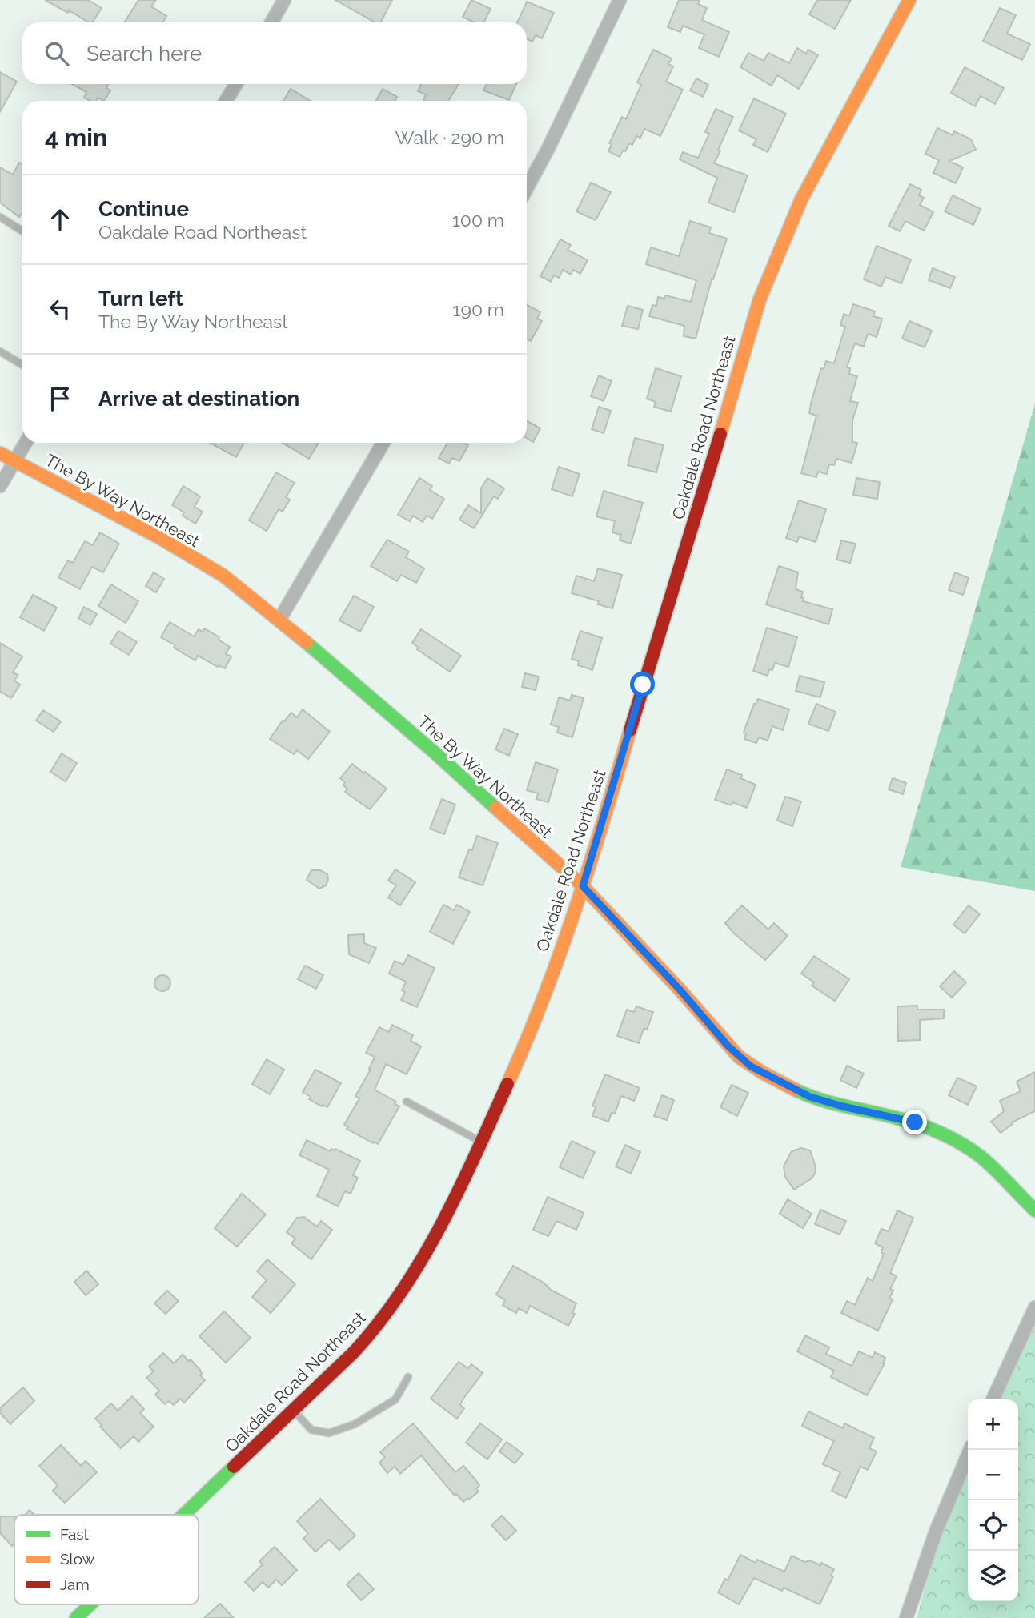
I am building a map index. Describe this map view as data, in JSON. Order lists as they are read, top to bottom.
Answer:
{
  "streets": {
    "street": ["Oakdale Road Northeast", "The By Way Northeast"]
  },
  "crossings": [
    ["Oakdale Road Northeast", "The By Way Northeast"]
  ],
  "legend": ["Fast", "Slow", "Jam"],
  "page": {
    "search": "Search here",
    "heading": ["4 min", "Walk · 290 m"],
    "list": [
      ["Continue", "Oakdale Road Northeast", "100 m"],
      ["Turn left", "The By Way Northeast", "190 m"],
      "Arrive at destination"
    ],
    "map_buttons": ["+", "−"]
  }
}
